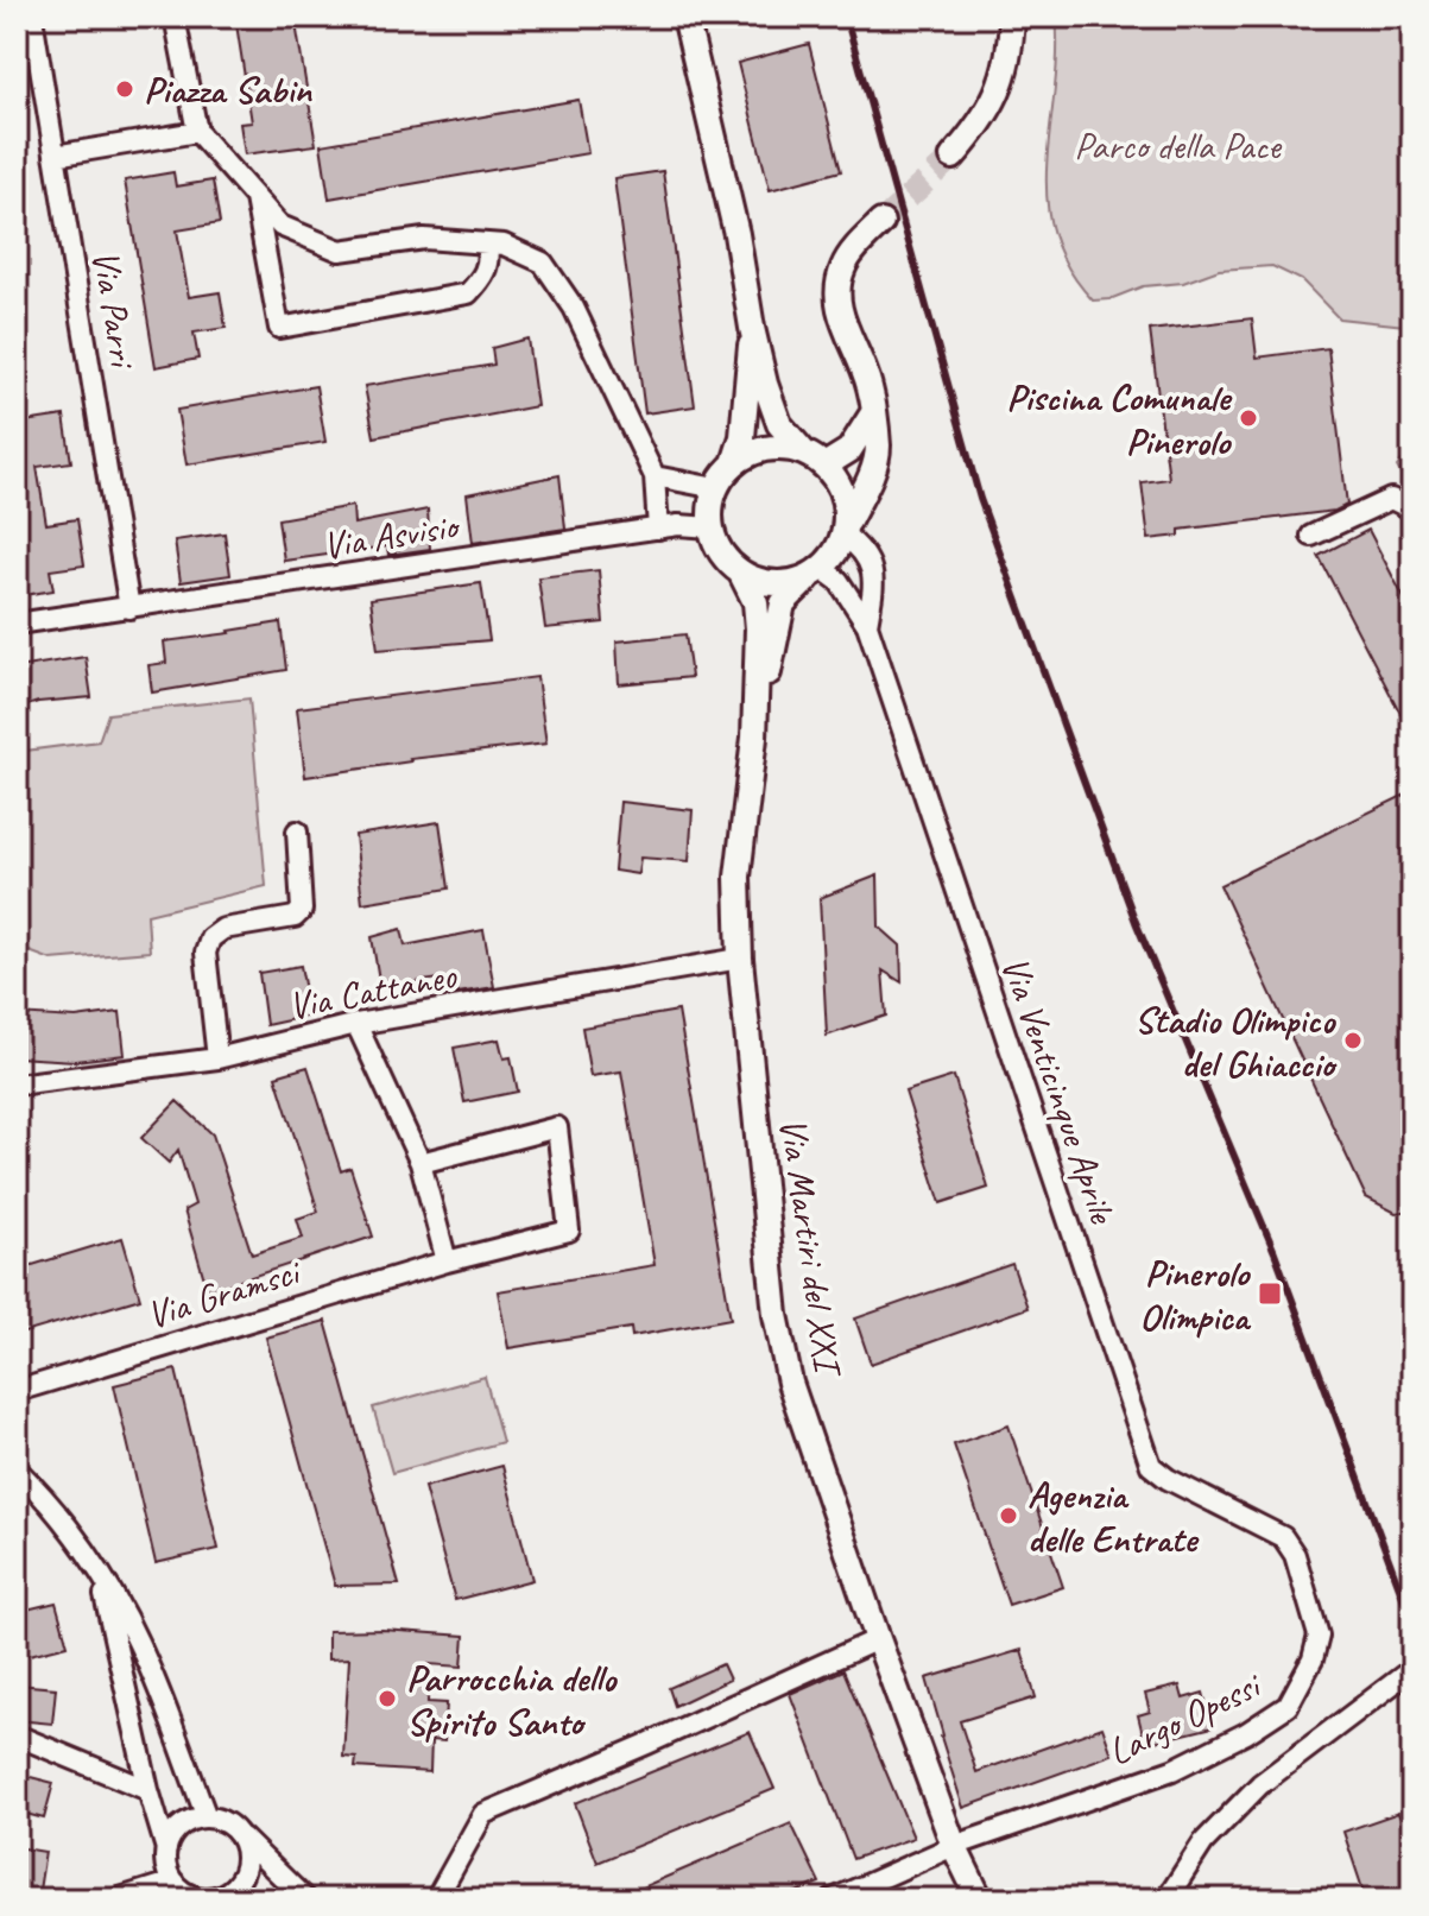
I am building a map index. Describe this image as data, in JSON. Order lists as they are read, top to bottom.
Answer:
{
  "streets": {
    "street": [
      "Via Parri",
      "Via Asvisio",
      "Via Cattaneo",
      "Via Venticinque Aprile",
      "Via Martiri del XXI",
      "Via Gramsci",
      "Largo Opessi"
    ]
  },
  "crossings": [
    ["Via Parri", "Via Asvisio"],
    ["Via Asvisio", "Via Martiri del XXI"],
    ["Via Cattaneo", "Via Martiri del XXI"],
    ["Via Venticinque Aprile", "Largo Opessi"],
    ["Via Martiri del XXI", "Largo Opessi"]
  ],
  "parks": ["Parco della Pace"],
  "places": {
    "other": [
      "Piazza Sabin",
      "Piscina Comunale Pinerolo",
      "Stadio Olimpico del Ghiaccio",
      "Agenzia delle Entrate",
      "Parrocchia dello Spirito Santo"
    ],
    "transit": ["Pinerolo Olimpica"]
  }
}
